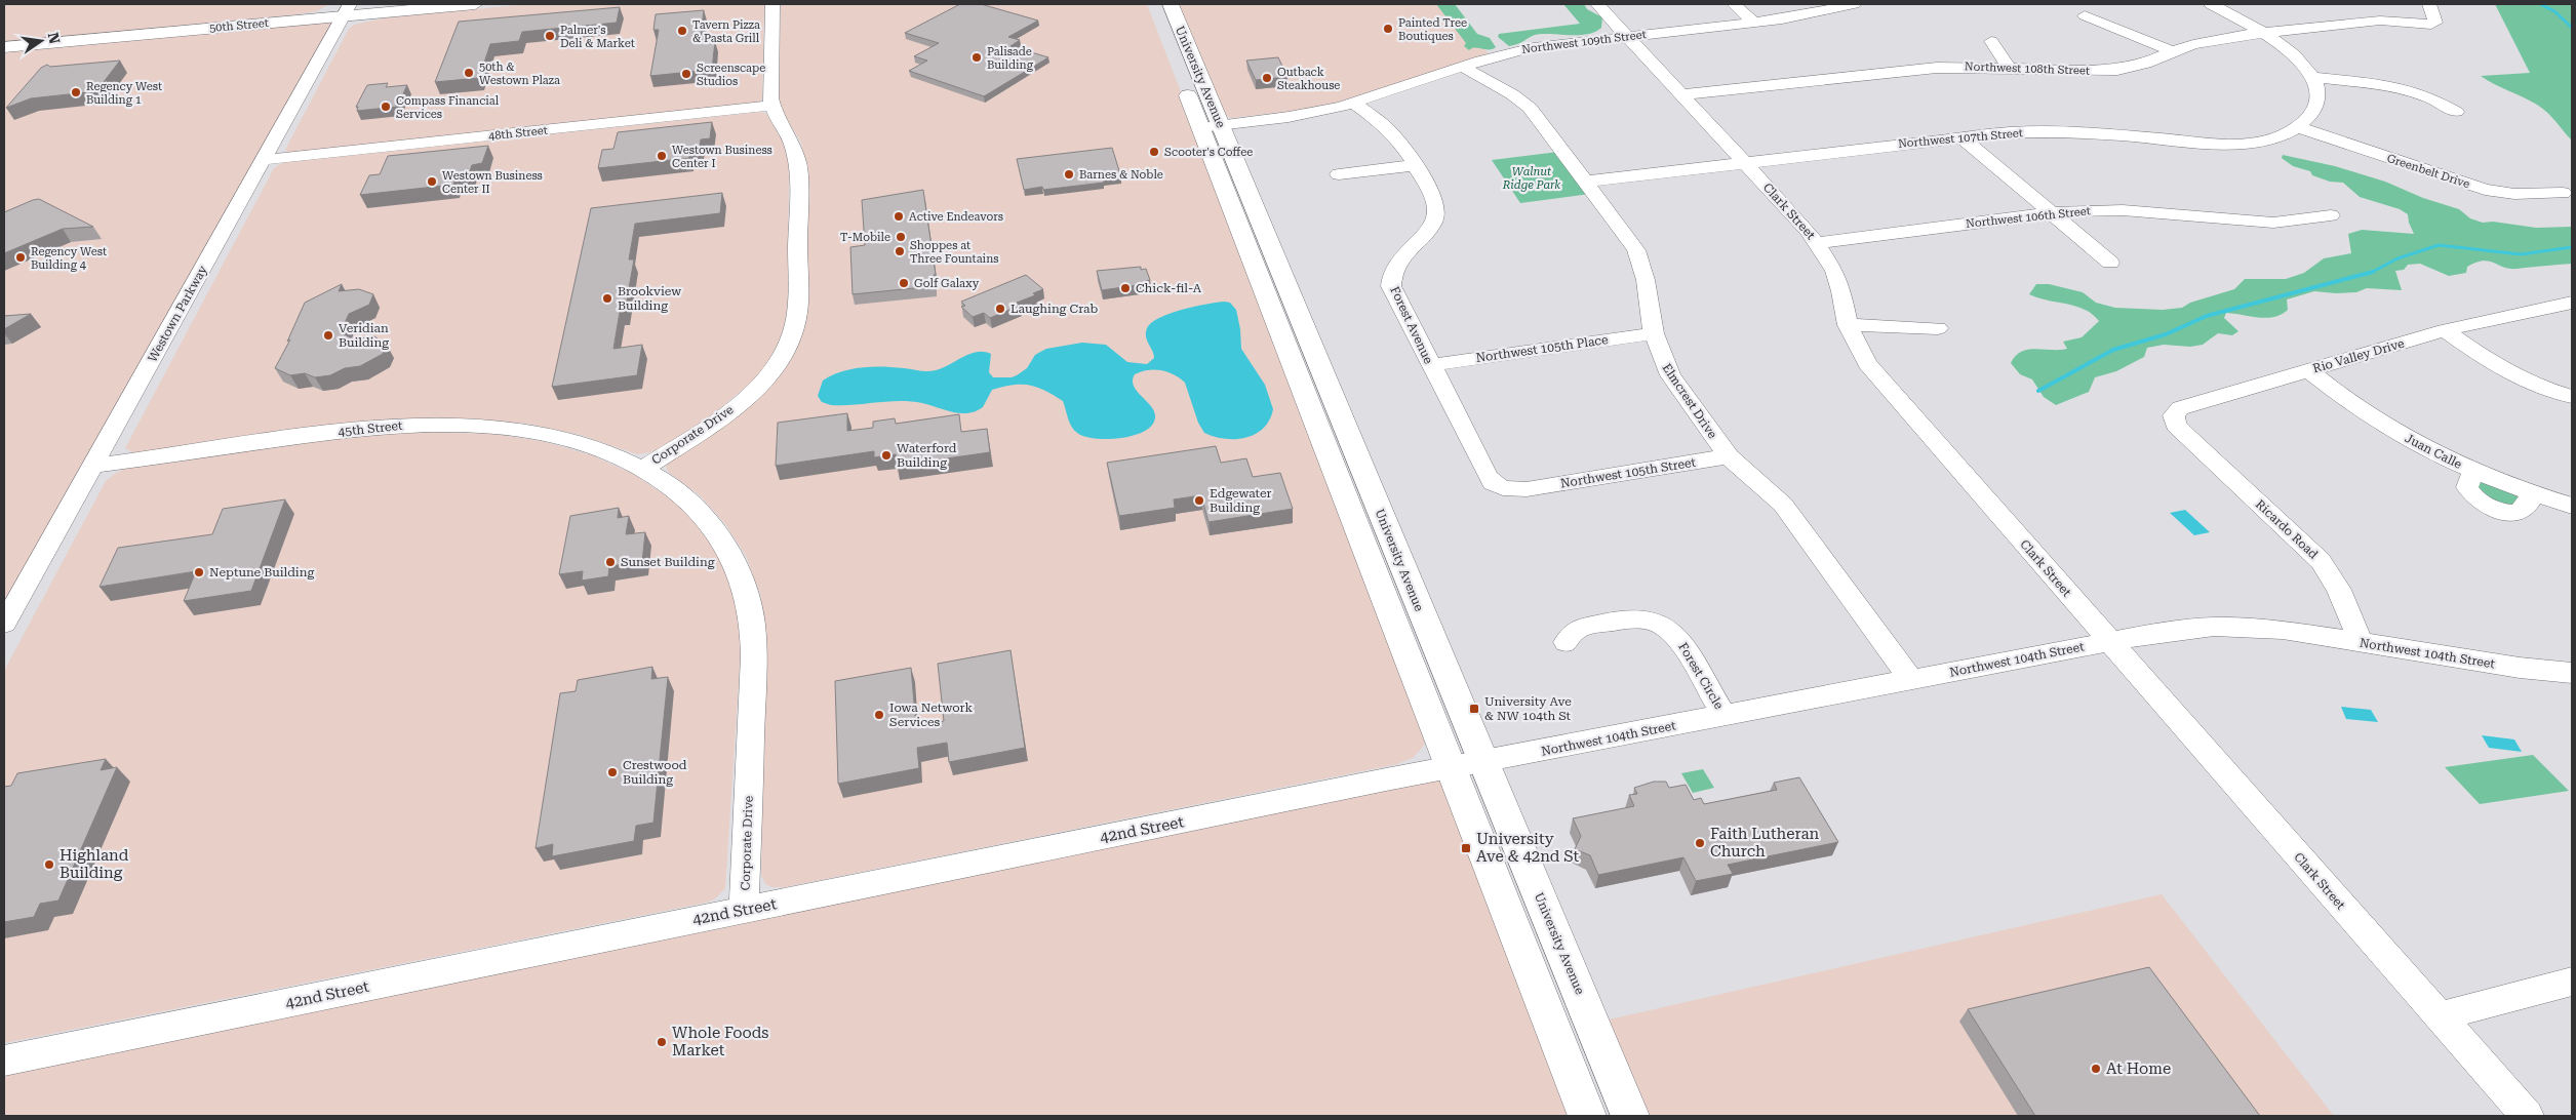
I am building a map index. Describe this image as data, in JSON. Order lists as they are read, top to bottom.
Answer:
{
  "streets": {
    "main road": ["50th Street", "University Avenue"],
    "street": [
      "Northwest 109th Street",
      "Northwest 108th Street",
      "48th Street",
      "Northwest 107th Street",
      "Greenbelt Drive",
      "Clark Street",
      "Northwest 106th Street",
      "Westown Parkway",
      "Forest Avenue",
      "Northwest 105th Place",
      "Rio Valley Drive",
      "Elmcrest Drive",
      "45th Street",
      "Corporate Drive",
      "Juan Calle",
      "Northwest 105th Street",
      "Ricardo Road",
      "Northwest 104th Street",
      "Forest Circle",
      "42nd Street"
    ]
  },
  "crossings": [
    ["50th Street", "Westown Parkway"],
    ["Northwest 109th Street", "University Avenue"],
    ["Northwest 109th Street", "Clark Street"],
    ["Northwest 109th Street", "Forest Avenue"],
    ["Northwest 109th Street", "Elmcrest Drive"],
    ["Northwest 108th Street", "Clark Street"],
    ["University Avenue", "Northwest 104th Street"],
    ["University Avenue", "42nd Street"],
    ["48th Street", "Westown Parkway"],
    ["48th Street", "Corporate Drive"],
    ["Northwest 107th Street", "Greenbelt Drive"],
    ["Northwest 107th Street", "Clark Street"],
    ["Northwest 107th Street", "Elmcrest Drive"],
    ["Clark Street", "Northwest 106th Street"],
    ["Clark Street", "Northwest 104th Street"],
    ["Westown Parkway", "45th Street"],
    ["Forest Avenue", "Northwest 105th Place"],
    ["Forest Avenue", "Northwest 105th Street"],
    ["Northwest 105th Place", "Elmcrest Drive"],
    ["Rio Valley Drive", "Juan Calle"],
    ["Rio Valley Drive", "Ricardo Road"],
    ["Elmcrest Drive", "Northwest 105th Street"],
    ["Elmcrest Drive", "Northwest 104th Street"],
    ["45th Street", "Corporate Drive"],
    ["Corporate Drive", "42nd Street"],
    ["Ricardo Road", "Northwest 104th Street"],
    ["Northwest 104th Street", "Forest Circle"],
    ["Northwest 104th Street", "42nd Street"]
  ],
  "parks": ["Walnut Ridge Park"],
  "places": {
    "other": [
      "Painted Tree Boutiques",
      "Tavern Pizza & Pasta Grill",
      "Palmer's Deli & Market",
      "Palisade Building",
      "50th & Westown Plaza",
      "Screenscape Studios",
      "Outback Steakhouse",
      "Regency West Building 1",
      "Compass Financial Services",
      "Scooter's Coffee",
      "Westown Business Center I",
      "Barnes & Noble",
      "Westown Business Center II",
      "Active Endeavors",
      "T-Mobile",
      "Shoppes at Three Fountains",
      "Regency West Building 4",
      "Golf Galaxy",
      "Chick-fil-A",
      "Brookview Building",
      "Laughing Crab",
      "Veridian Building",
      "Waterford Building",
      "Edgewater Building",
      "Sunset Building",
      "Neptune Building",
      "Iowa Network Services",
      "Crestwood Building",
      "Faith Lutheran Church",
      "Highland Building",
      "Whole Foods Market",
      "At Home"
    ],
    "transit": ["University Ave & NW 104th St", "University Ave & 42nd St"]
  },
  "north": "right"
}
